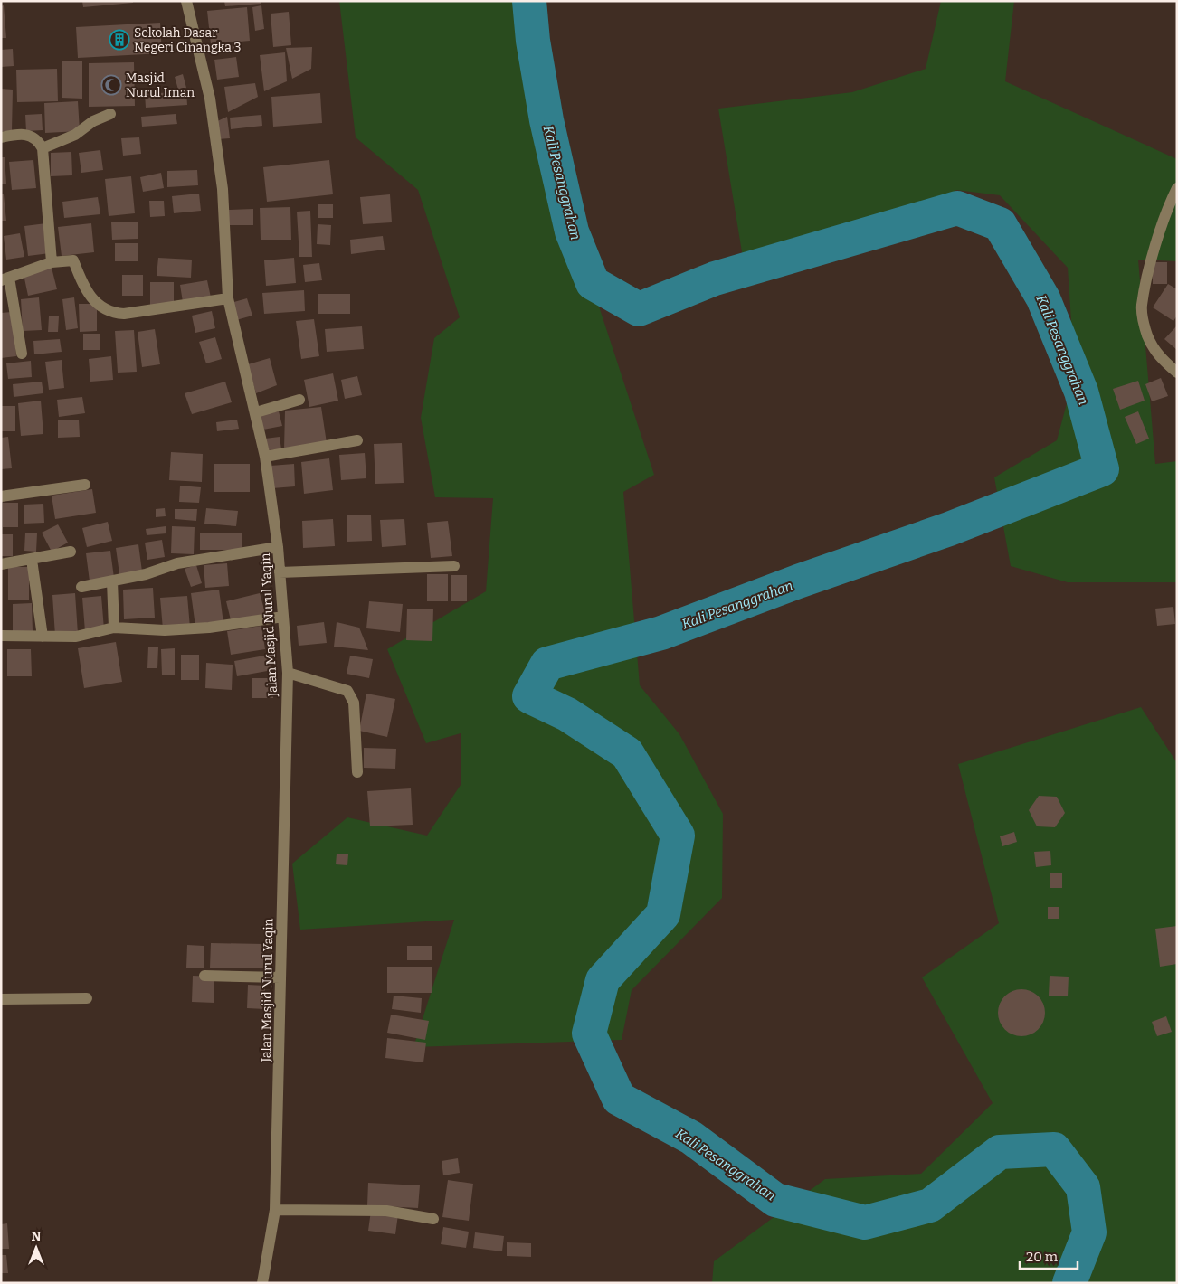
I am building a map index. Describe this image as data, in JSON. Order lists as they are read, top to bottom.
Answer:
{
  "streets": {
    "street": ["Jalan Masjid Nurul Yaqin"]
  },
  "water": ["Kali Pesanggrahan"],
  "places": {
    "building": ["Sekolah Dasar Negeri Cinangka 3"],
    "mosque": ["Masjid Nurul Iman"]
  },
  "scale_bar": "20 m",
  "north": "top"
}
